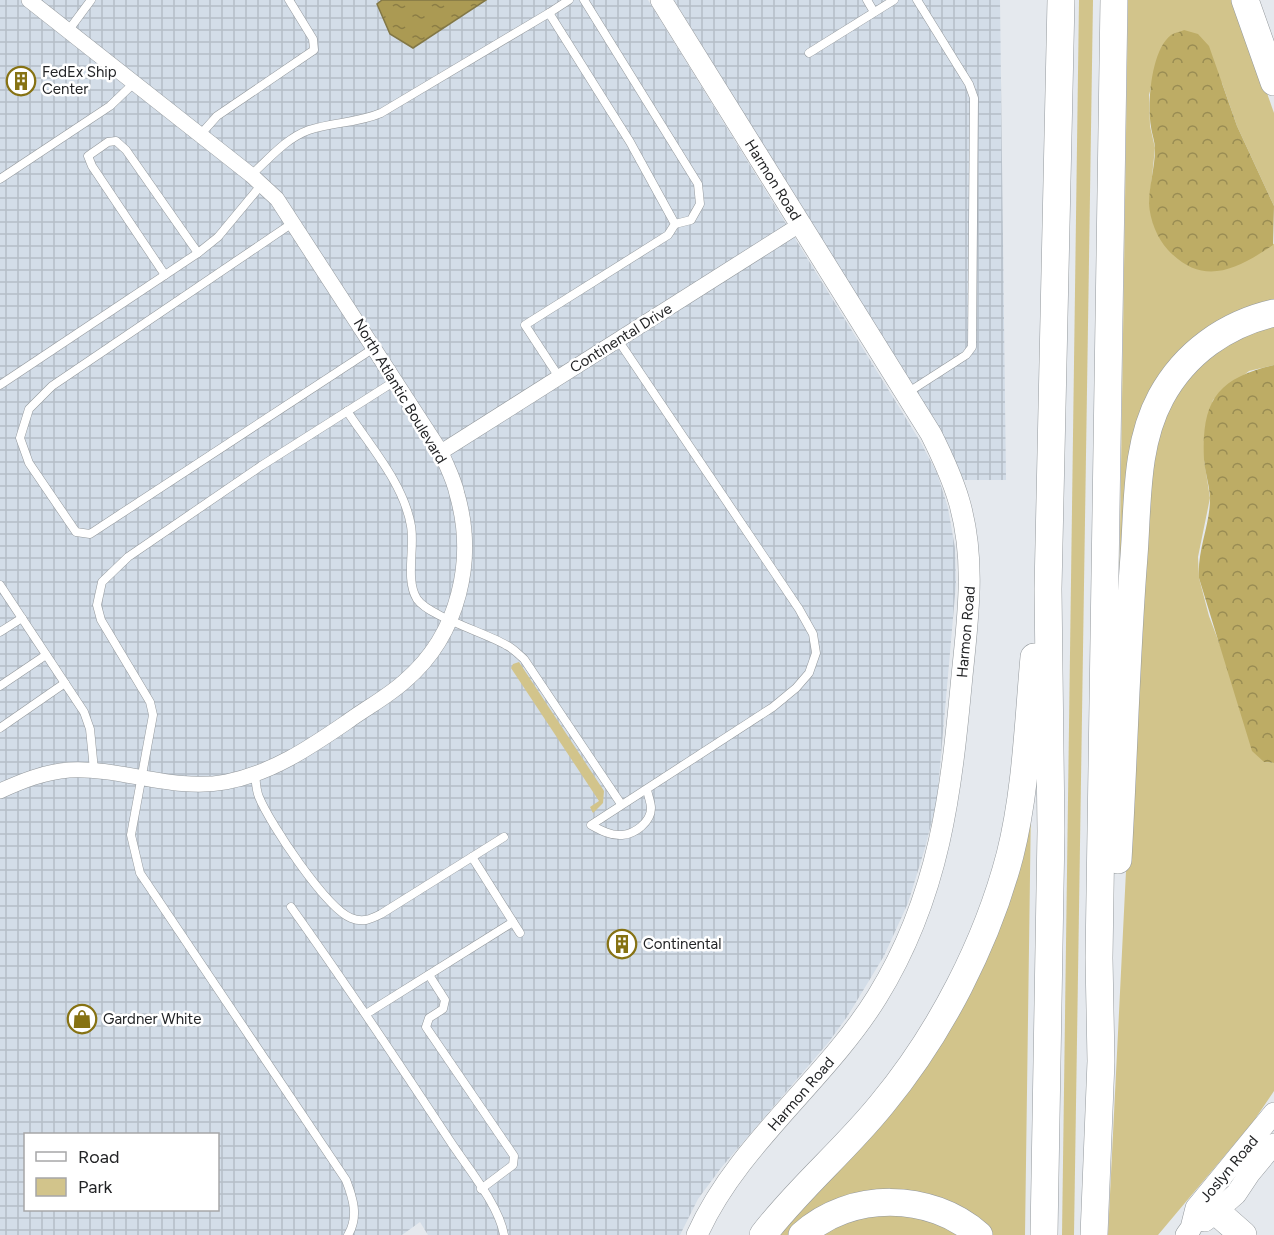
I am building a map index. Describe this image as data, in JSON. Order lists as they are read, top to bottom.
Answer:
{
  "streets": {
    "street": [
      "Harmon Road",
      "Continental Drive",
      "North Atlantic Boulevard",
      "Joslyn Road"
    ]
  },
  "crossings": [
    ["Harmon Road", "Continental Drive"],
    ["Continental Drive", "North Atlantic Boulevard"]
  ],
  "places": {
    "building": ["FedEx Ship Center", "Continental"],
    "shop": ["Gardner White"]
  },
  "legend": ["Road", "Park"]
}
